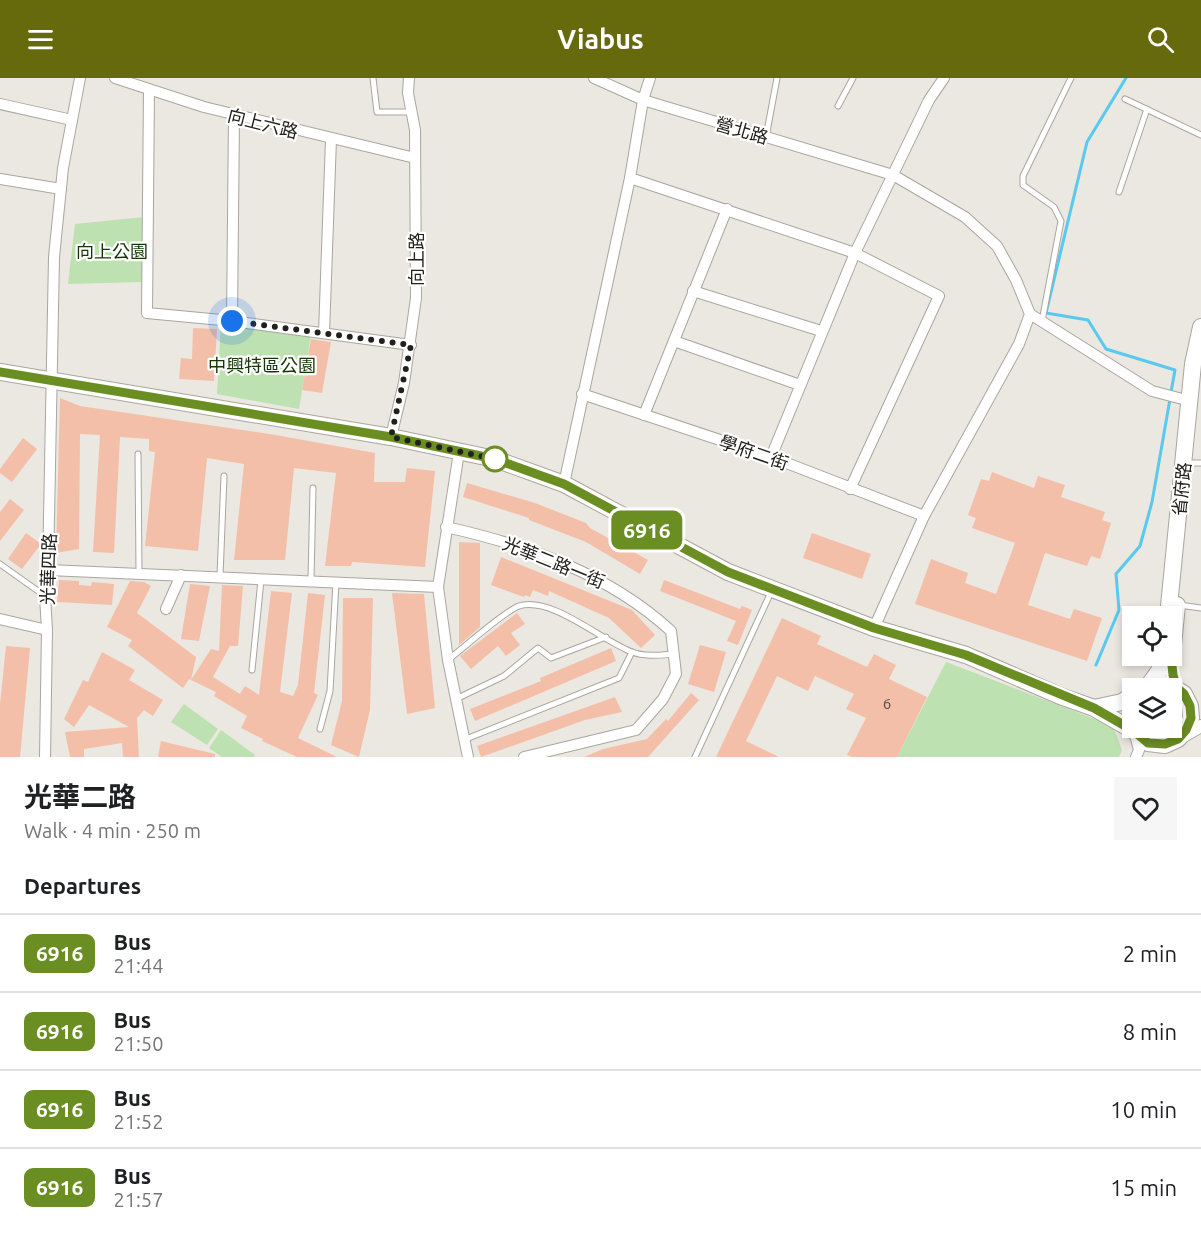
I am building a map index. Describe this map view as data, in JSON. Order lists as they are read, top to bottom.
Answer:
{
  "streets": {
    "main road": ["省府路"],
    "street": [
      "向上六路",
      "營北路",
      "向上路",
      "學府二街",
      "光華二路一街",
      "光華四路"
    ]
  },
  "crossings": [
    ["向上六路", "向上路"]
  ],
  "parks": ["向上公園", "中興特區公園"],
  "lines": ["bus line 6916"],
  "house_numbers": ["6"],
  "page": {
    "header": "Viabus",
    "on_map": "6916",
    "heading": [
      ["光華二路", "Walk · 4 min · 250 m"],
      "Departures"
    ],
    "list": [
      {
        "mark": "6916",
        "name": "Bus",
        "note": "21:44",
        "value": "2 min"
      },
      {
        "mark": "6916",
        "name": "Bus",
        "note": "21:50",
        "value": "8 min"
      },
      {
        "mark": "6916",
        "name": "Bus",
        "note": "21:52",
        "value": "10 min"
      },
      {
        "mark": "6916",
        "name": "Bus",
        "note": "21:57",
        "value": "15 min"
      }
    ]
  }
}
